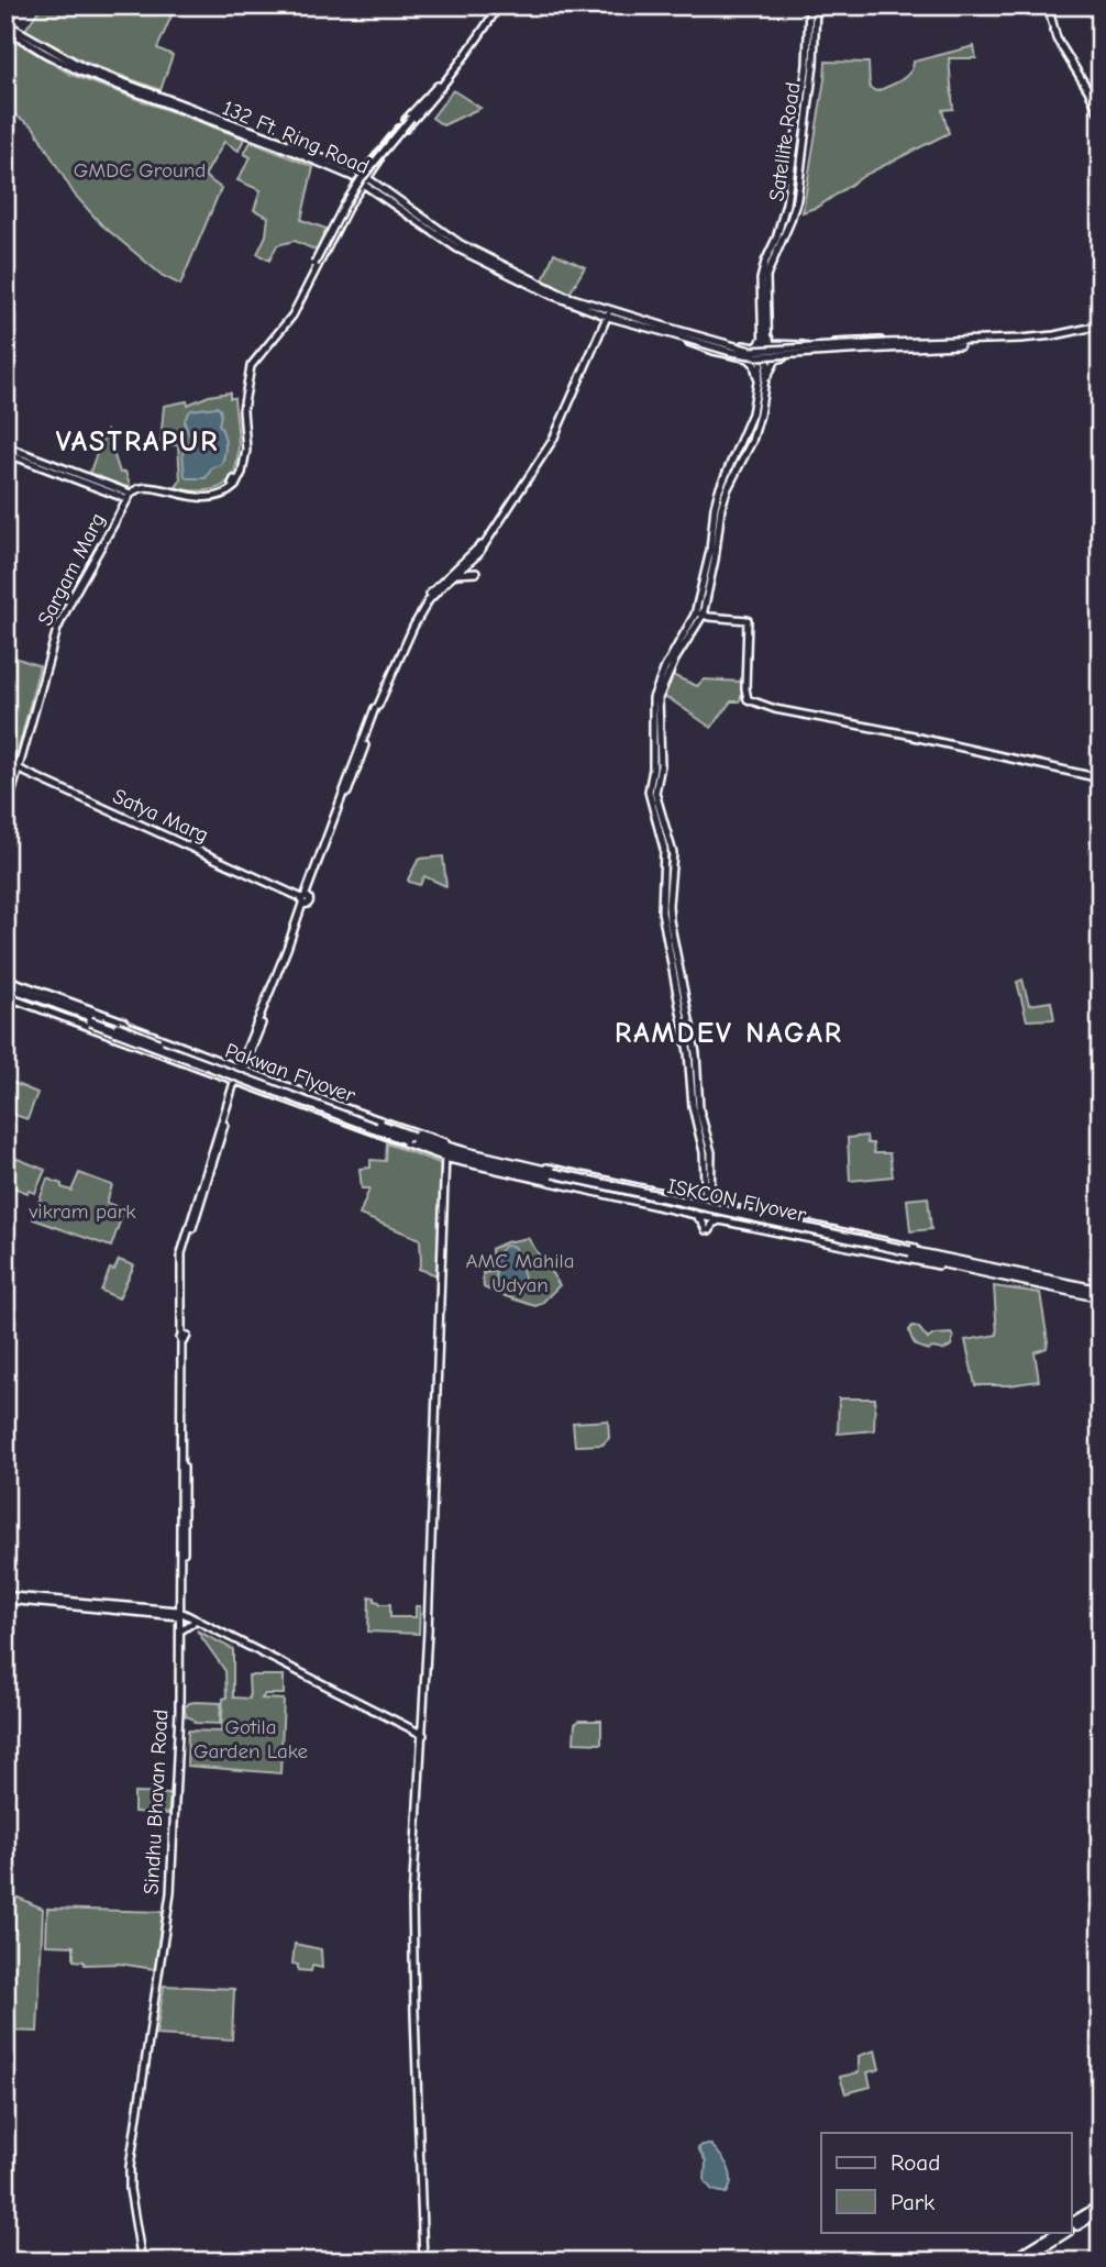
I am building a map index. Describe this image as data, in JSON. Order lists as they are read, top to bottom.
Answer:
{
  "streets": {
    "highway": ["Pakwan Flyover", "ISKCON Flyover"],
    "main road": [
      "132 Ft. Ring Road",
      "Satellite Road",
      "Sargam Marg",
      "Satya Marg",
      "Sindhu Bhavan Road"
    ]
  },
  "crossings": [
    ["Sargam Marg", "Satya Marg"],
    ["Satya Marg", "Sindhu Bhavan Road"],
    ["Pakwan Flyover", "ISKCON Flyover"]
  ],
  "districts": ["VASTRAPUR", "RAMDEV NAGAR"],
  "parks": [
    "GMDC Ground",
    "vikram park",
    "AMC Mahila Udyan",
    "Gotila Garden Lake"
  ],
  "legend": ["Road", "Park"]
}
